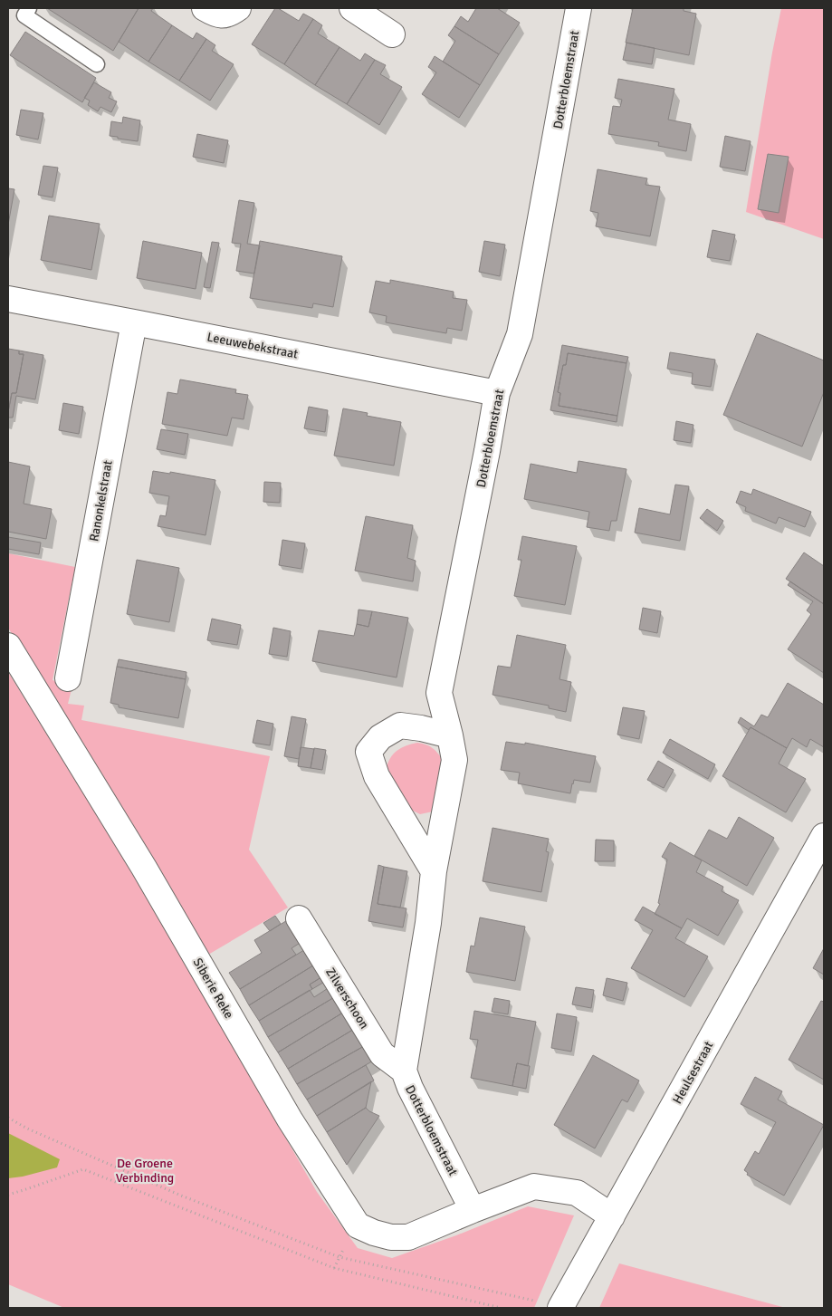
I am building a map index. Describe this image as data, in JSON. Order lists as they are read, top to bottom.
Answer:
{
  "streets": {
    "street": [
      "Dotterbloemstraat",
      "Leeuwebekstraat",
      "Ranonkelstraat",
      "Siberie Reke",
      "Zilverschoon",
      "Heulsestraat"
    ]
  },
  "crossings": [
    ["Dotterbloemstraat", "Leeuwebekstraat"],
    ["Dotterbloemstraat", "Siberie Reke"],
    ["Dotterbloemstraat", "Zilverschoon"],
    ["Leeuwebekstraat", "Ranonkelstraat"]
  ],
  "parks": ["De Groene Verbinding"]
}
